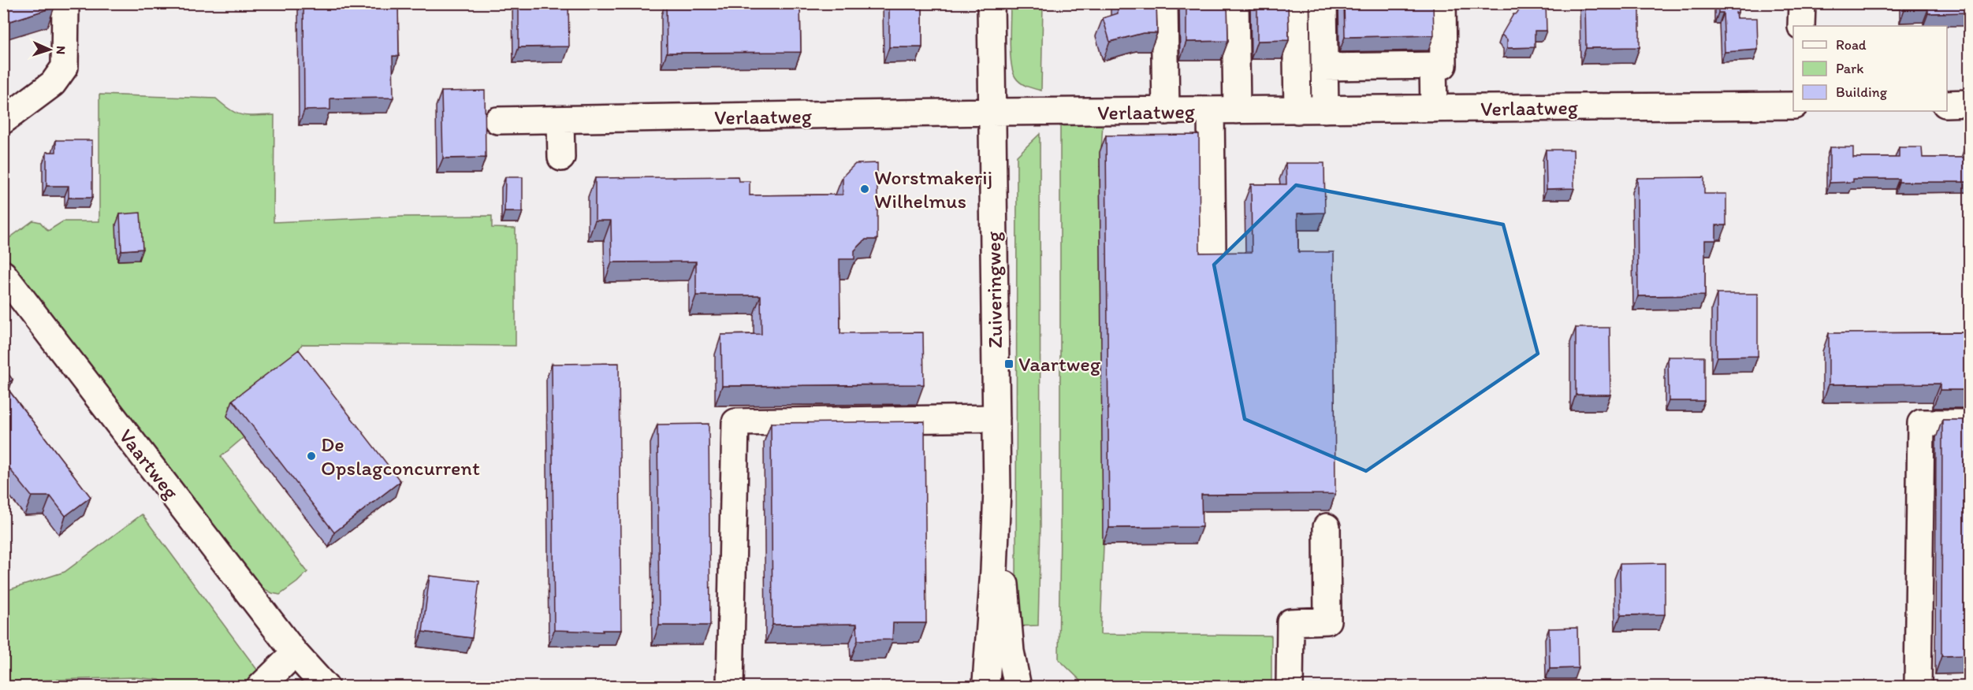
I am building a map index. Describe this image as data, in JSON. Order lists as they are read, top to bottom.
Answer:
{
  "streets": {
    "street": ["Verlaatweg", "Zuiveringweg", "Vaartweg"]
  },
  "crossings": [
    ["Verlaatweg", "Zuiveringweg"]
  ],
  "places": {
    "other": ["Worstmakerij Wilhelmus", "De Opslagconcurrent"],
    "transit": ["Vaartweg"]
  },
  "legend": ["Road", "Park", "Building"],
  "north": "right"
}
